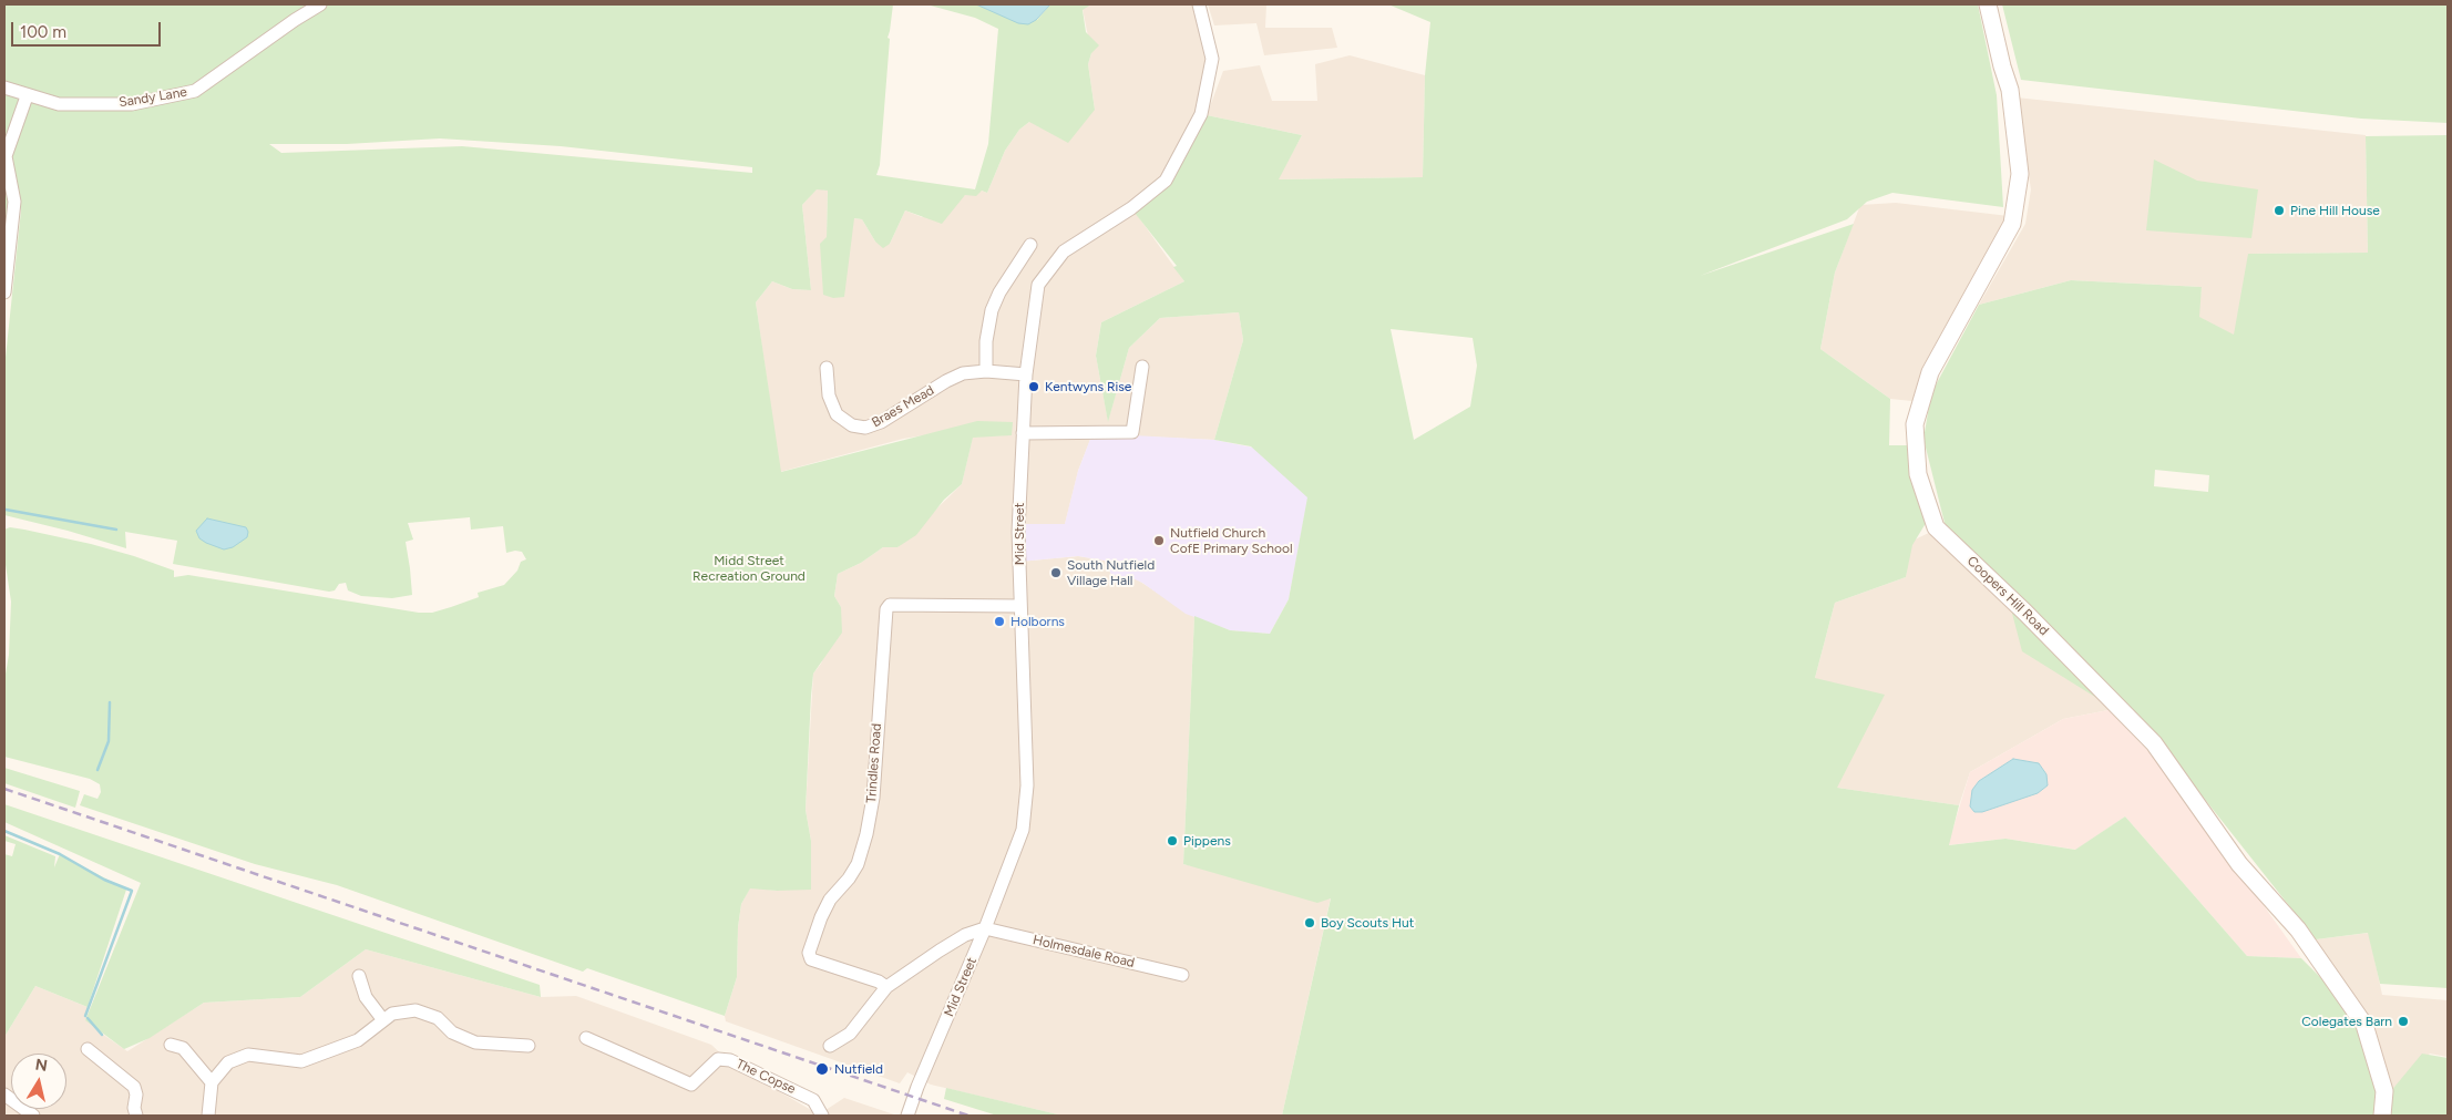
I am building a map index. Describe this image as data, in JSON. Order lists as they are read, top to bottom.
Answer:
{
  "streets": {
    "street": [
      "Sandy Lane",
      "Braes Mead",
      "Mid Street",
      "Coopers Hill Road",
      "Trindles Road",
      "Holmesdale Road",
      "The Copse"
    ]
  },
  "crossings": [
    ["Braes Mead", "Mid Street"],
    ["Mid Street", "Trindles Road"],
    ["Mid Street", "Holmesdale Road"]
  ],
  "parks": ["Midd Street Recreation Ground"],
  "places": [
    "Pine Hill House",
    "Kentwyns Rise",
    "Nutfield Church CofE Primary School",
    "South Nutfield Village Hall",
    "Holborns",
    "Pippens",
    "Boy Scouts Hut",
    "Colegates Barn",
    "Nutfield"
  ],
  "scale_bar": "100 m",
  "north": "top"
}
